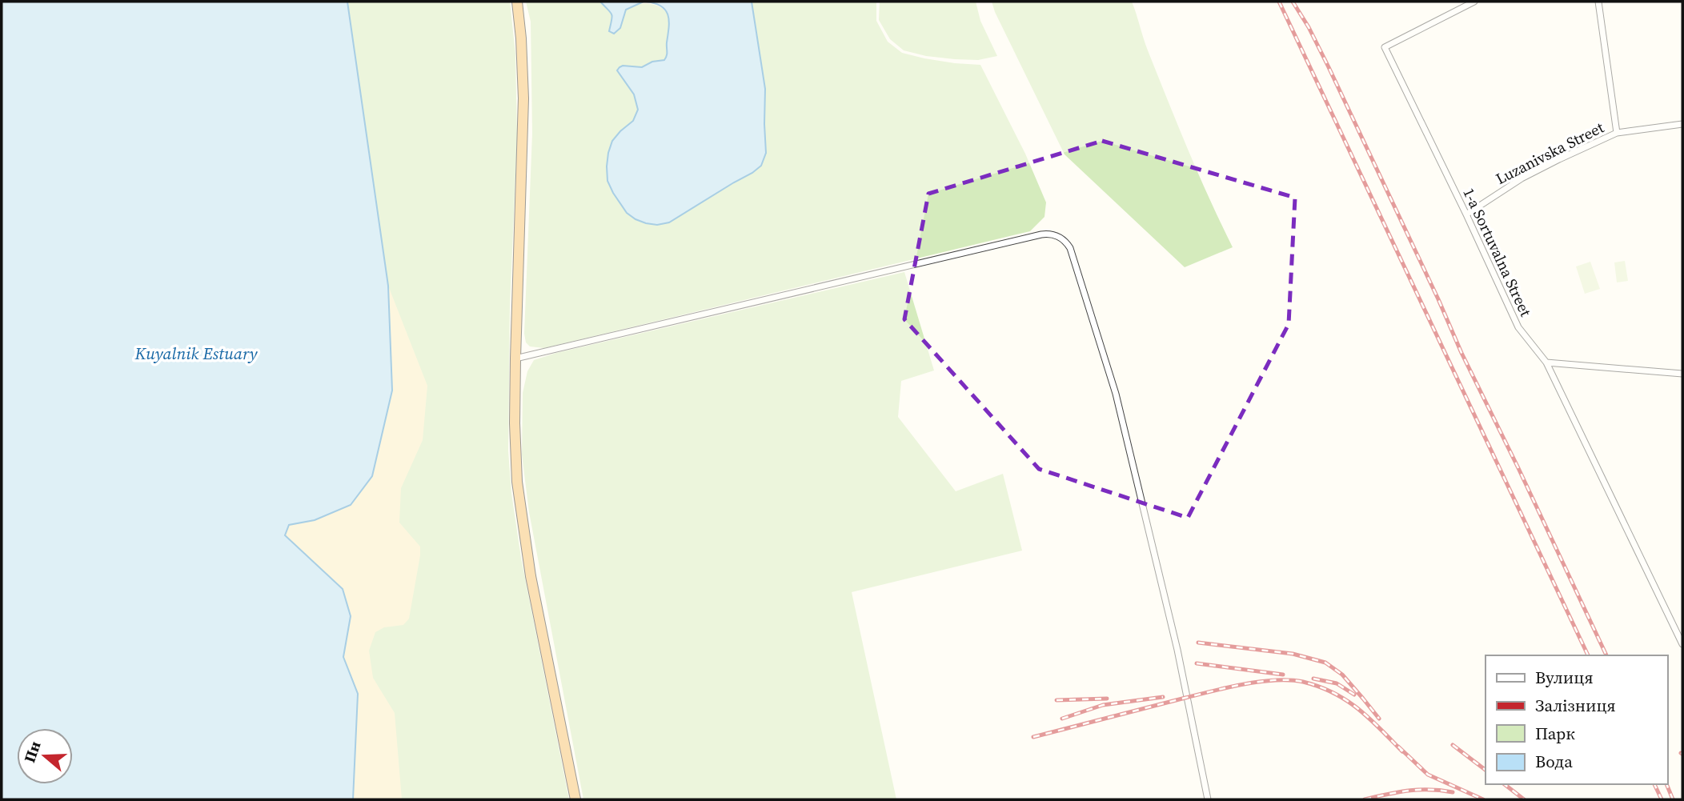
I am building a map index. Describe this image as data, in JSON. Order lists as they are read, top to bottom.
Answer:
{
  "streets": {
    "street": ["Luzanivska Street", "1-a Sortuvalna Street"]
  },
  "crossings": [
    ["Luzanivska Street", "1-a Sortuvalna Street"]
  ],
  "water": ["Kuyalnik Estuary"],
  "legend": [
    "Вулиця",
    "Залізниця",
    "Парк",
    "Вода"
  ],
  "north": "left"
}
